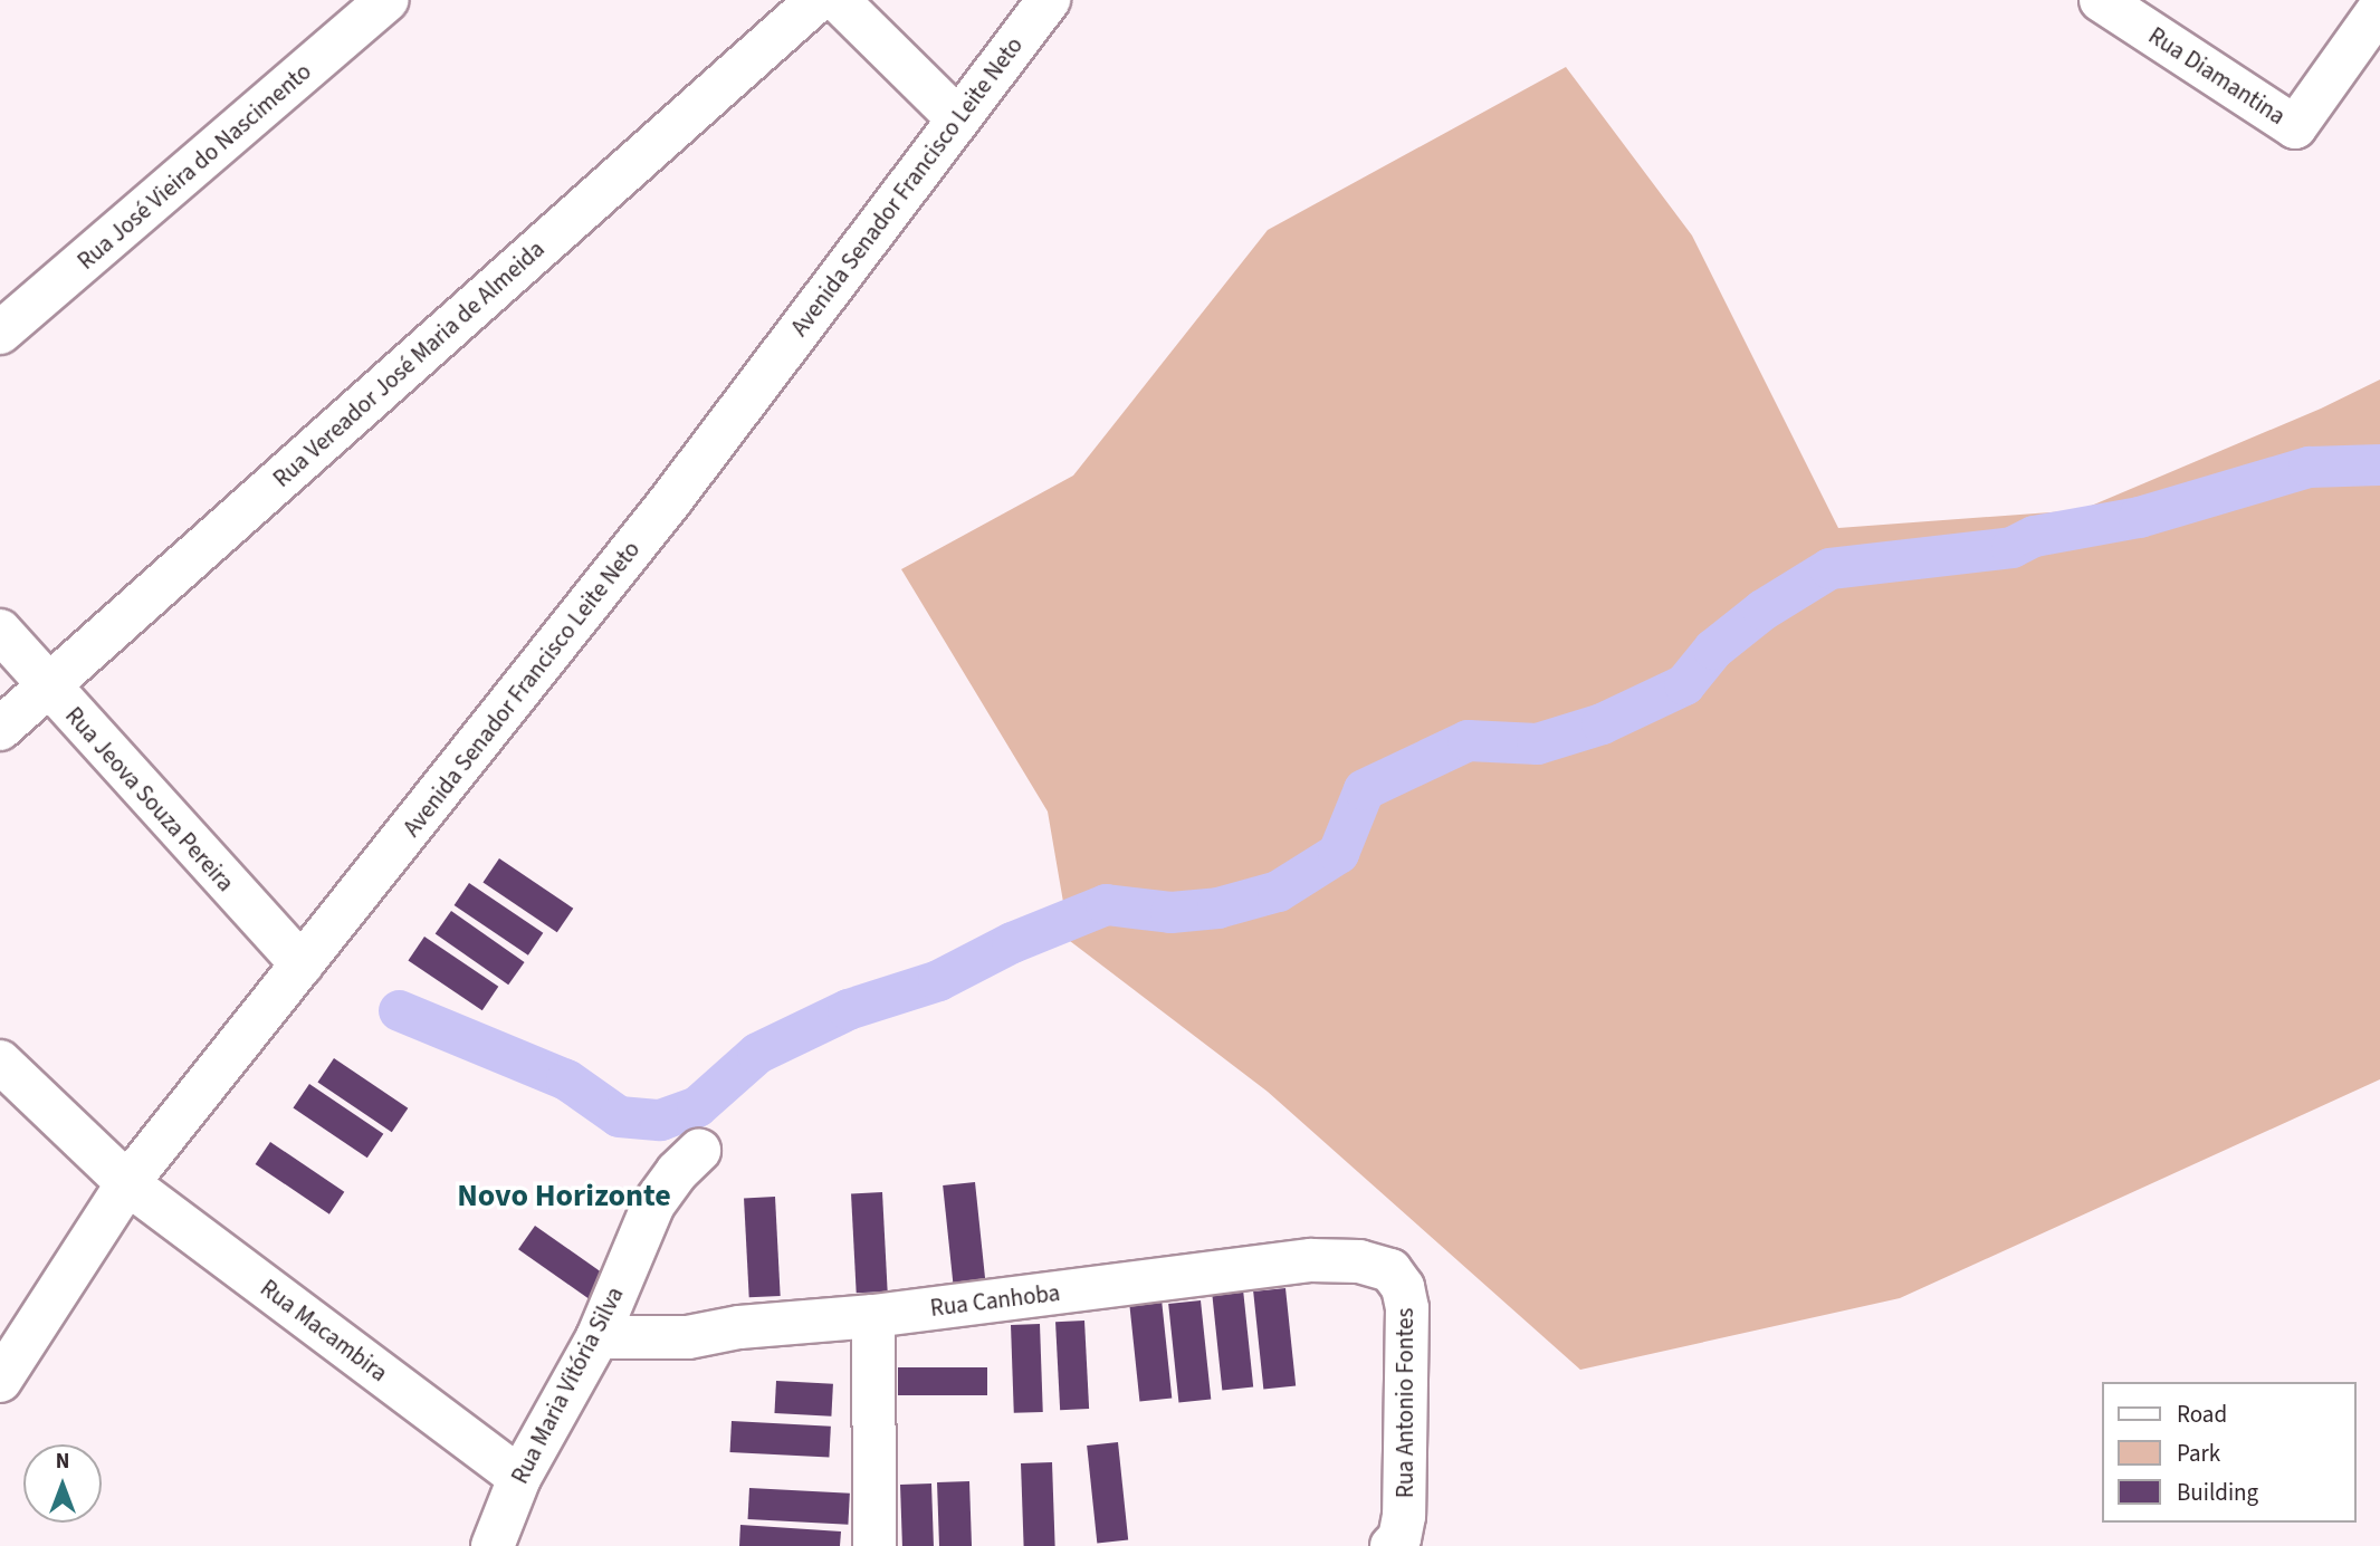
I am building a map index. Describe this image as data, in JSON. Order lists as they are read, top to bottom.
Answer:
{
  "streets": {
    "street": [
      "Rua Diamantina",
      "Rua José Vieira do Nascimento",
      "Avenida Senador Francisco Leite Neto",
      "Rua Vereador José Maria de Almeida",
      "Rua Jeova Souza Pereira",
      "Rua Canhoba",
      "Rua Macambira",
      "Rua Maria Vitória Silva",
      "Rua Antonio Fontes"
    ]
  },
  "crossings": [
    ["Avenida Senador Francisco Leite Neto", "Rua Jeova Souza Pereira"],
    ["Avenida Senador Francisco Leite Neto", "Rua Macambira"],
    ["Rua Vereador José Maria de Almeida", "Rua Jeova Souza Pereira"],
    ["Rua Canhoba", "Rua Maria Vitória Silva"],
    ["Rua Canhoba", "Rua Antonio Fontes"],
    ["Rua Macambira", "Rua Maria Vitória Silva"]
  ],
  "districts": ["Novo Horizonte"],
  "legend": ["Road", "Park", "Building"],
  "north": "top"
}
